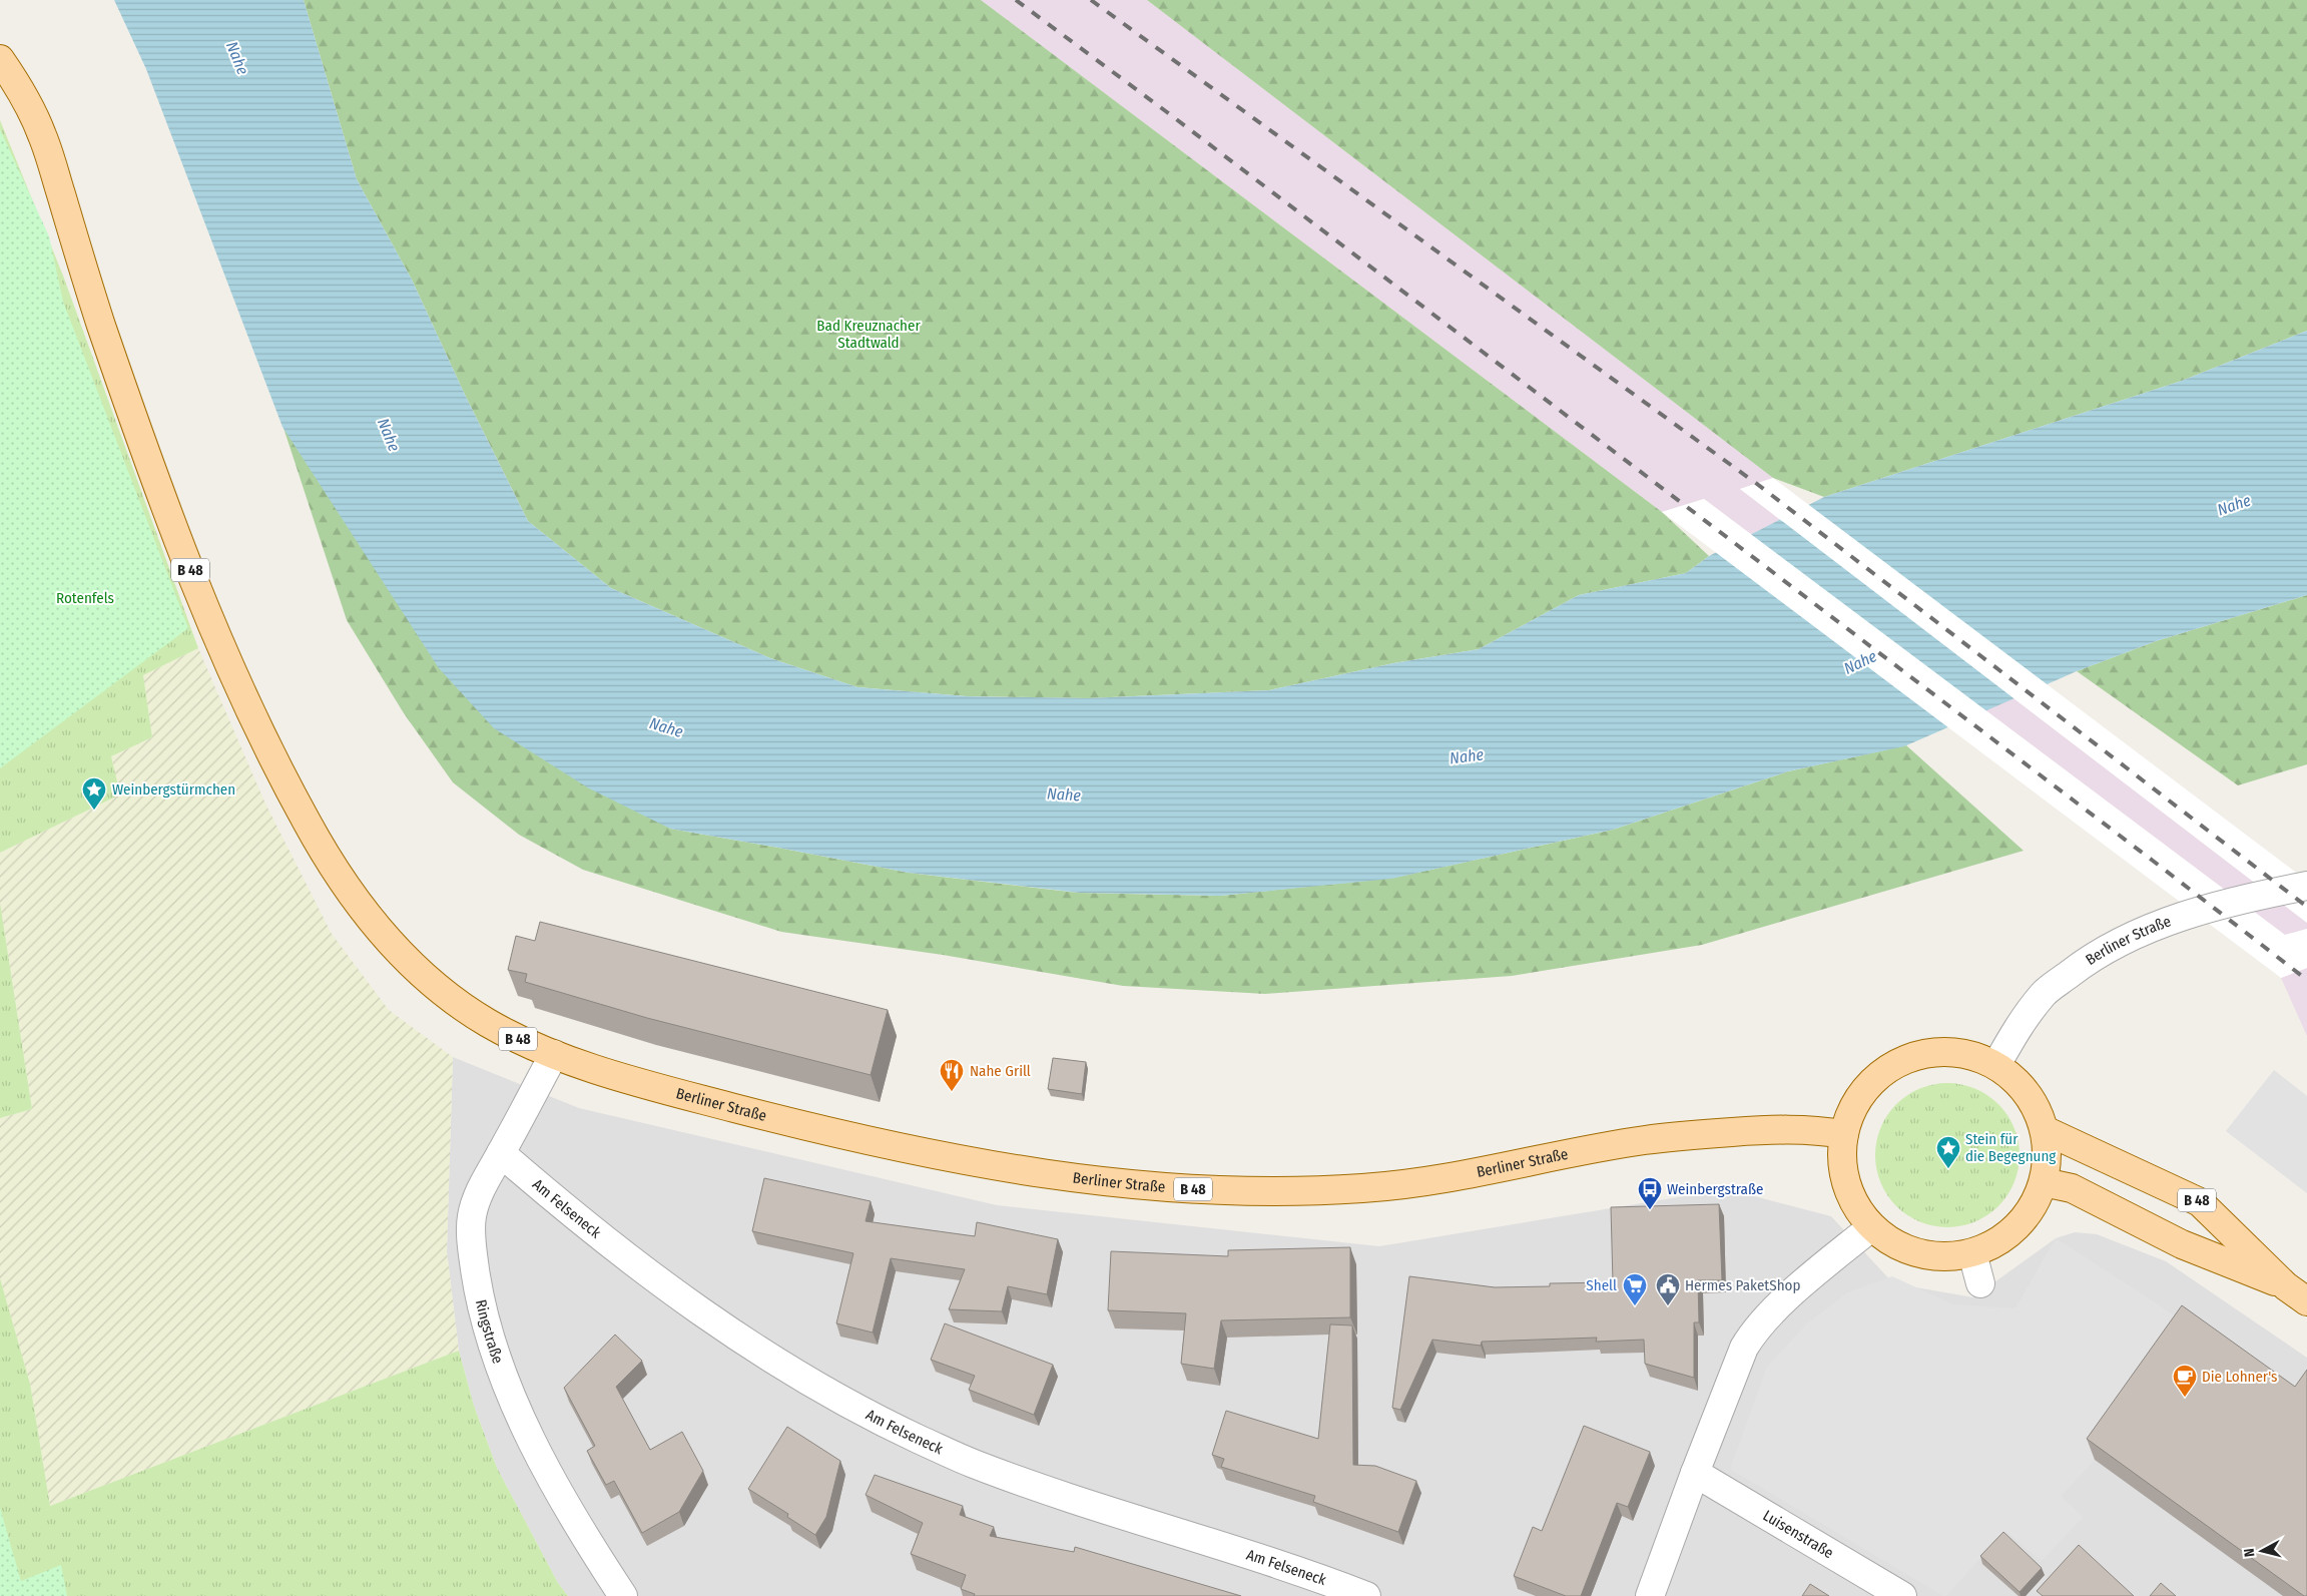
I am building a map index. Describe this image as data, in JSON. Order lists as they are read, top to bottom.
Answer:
{
  "streets": {
    "main road": ["B 48", "Berliner Straße"],
    "street": ["Am Felseneck", "Ringstraße", "Luisenstraße"]
  },
  "crossings": [
    ["B 48", "Berliner Straße"],
    ["B 48", "Ringstraße"],
    ["Berliner Straße", "Ringstraße"],
    ["Am Felseneck", "Ringstraße"]
  ],
  "water": ["Nahe"],
  "parks": ["Bad Kreuznacher Stadtwald", "Rotenfels"],
  "places": {
    "place": ["Weinbergstürmchen", "Stein für die Begegnung"],
    "restaurant": ["Nahe Grill"],
    "bus stop": ["Weinbergstraße"],
    "supermarket": ["Shell"],
    "public building": ["Hermes PaketShop"],
    "cafe": ["Die Lohner's"]
  },
  "north": "left"
}
